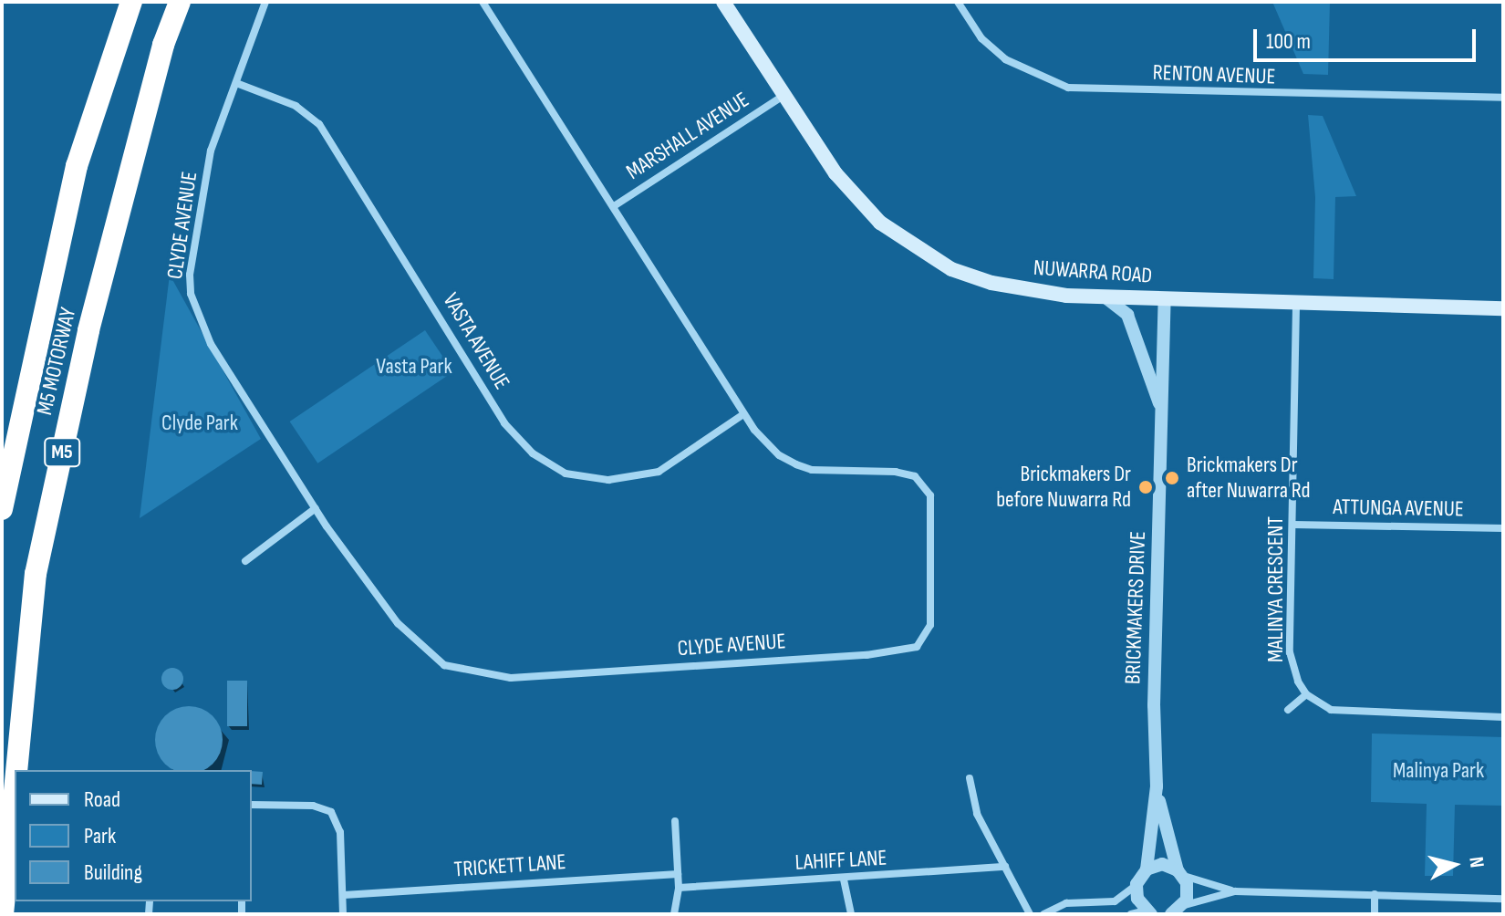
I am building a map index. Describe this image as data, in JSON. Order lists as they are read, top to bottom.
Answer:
{
  "streets": {
    "highway": ["M5 MOTORWAY", "M5"],
    "main road": ["NUWARRA ROAD"],
    "street": [
      "RENTON AVENUE",
      "MARSHALL AVENUE",
      "CLYDE AVENUE",
      "VASTA AVENUE",
      "ATTUNGA AVENUE",
      "MALINYA CRESCENT",
      "BRICKMAKERS DRIVE",
      "LAHIFF LANE",
      "TRICKETT LANE"
    ]
  },
  "crossings": [
    ["MARSHALL AVENUE", "CLYDE AVENUE"],
    ["MARSHALL AVENUE", "NUWARRA ROAD"],
    ["CLYDE AVENUE", "VASTA AVENUE"],
    ["NUWARRA ROAD", "MALINYA CRESCENT"],
    ["NUWARRA ROAD", "BRICKMAKERS DRIVE"],
    ["ATTUNGA AVENUE", "MALINYA CRESCENT"]
  ],
  "parks": ["Vasta Park", "Clyde Park", "Malinya Park"],
  "places": ["Brickmakers Dr after Nuwarra Rd", "Brickmakers Dr before Nuwarra Rd"],
  "legend": ["Road", "Park", "Building"],
  "scale_bar": "100 m",
  "north": "right"
}
